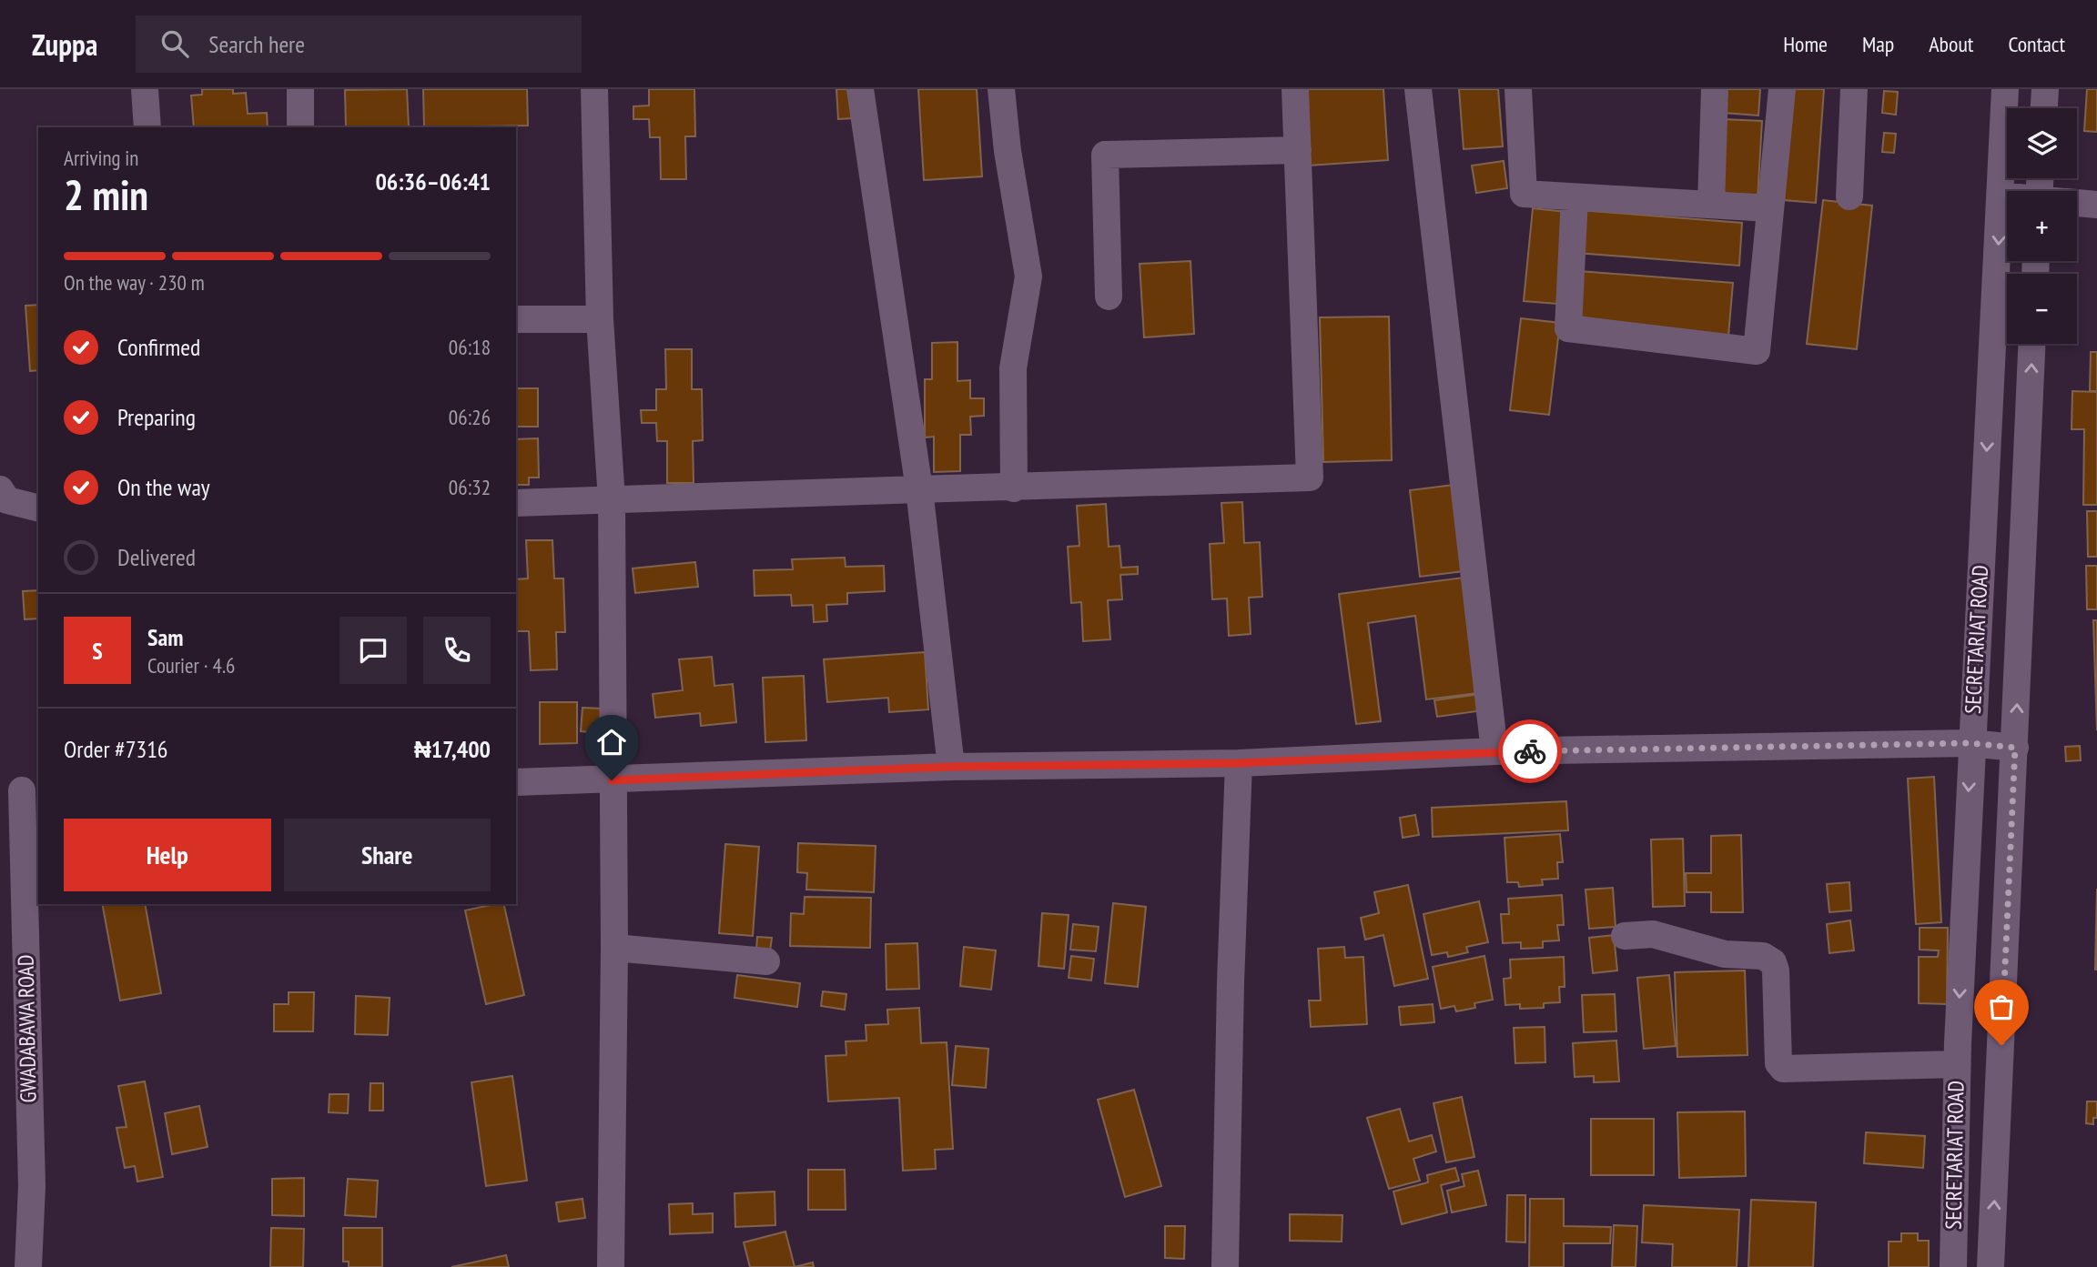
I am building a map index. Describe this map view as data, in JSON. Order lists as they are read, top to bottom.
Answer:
{
  "streets": {
    "street": ["SECRETARIAT ROAD", "GWADABAWA ROAD"]
  },
  "page": {
    "header": "Zuppa",
    "search": "Search here",
    "nav": [
      "Home",
      "Map",
      "About",
      "Contact"
    ],
    "map_buttons": ["+", "−"],
    "heading": ["2 min", "Arriving in", "06:36–06:41"],
    "panel": [
      "Sam",
      "Courier · 4.6",
      "Order #7316",
      "₦17,400"
    ],
    "bar": "On the way · 230 m",
    "list": [
      ["Confirmed", "06:18"],
      ["Preparing", "06:26"],
      ["On the way", "06:32"],
      "Delivered"
    ],
    "round": "S",
    "buttons": ["Help", "Share"]
  }
}
